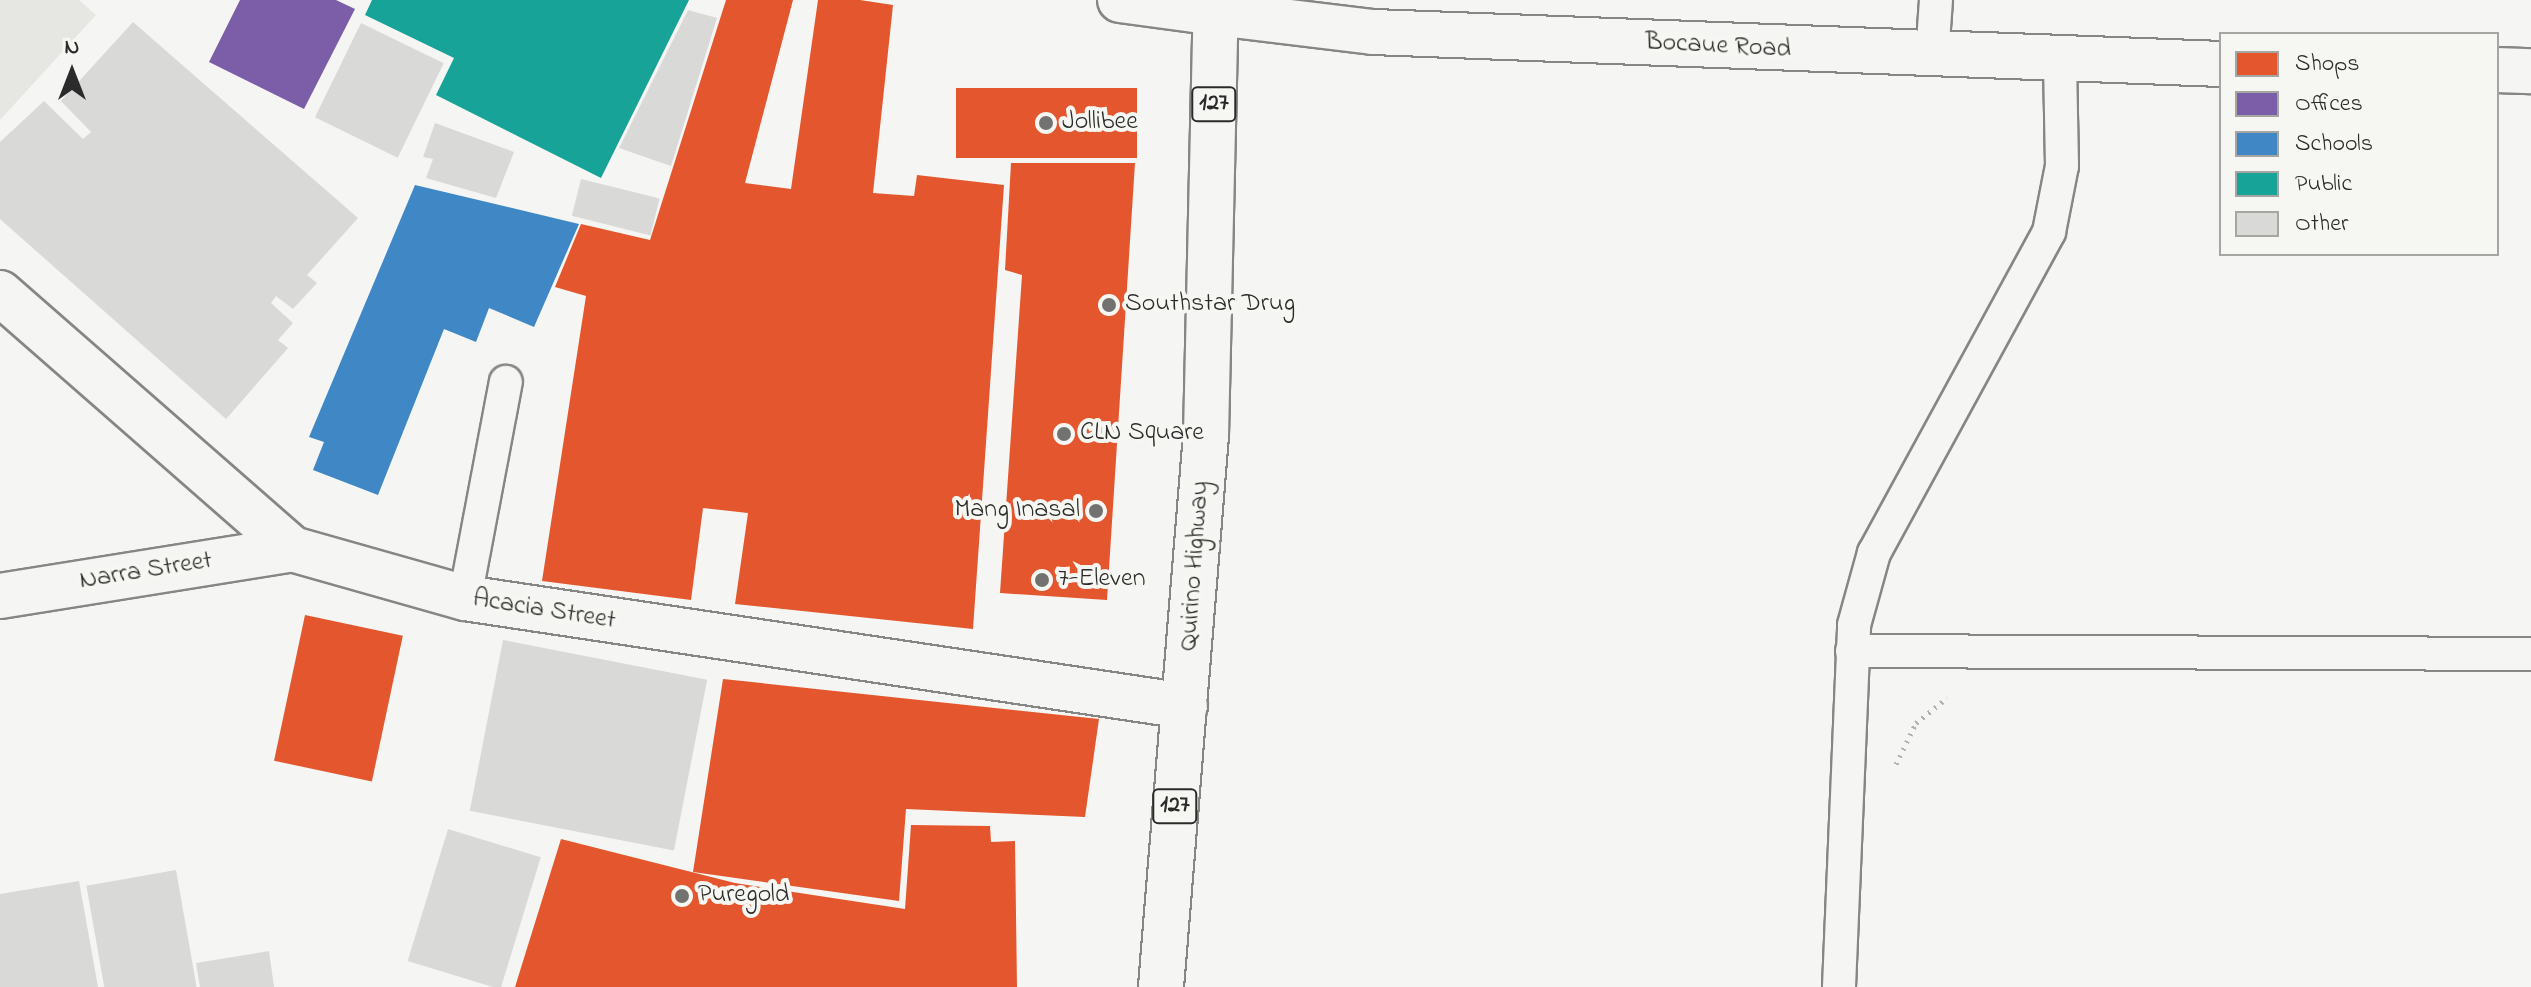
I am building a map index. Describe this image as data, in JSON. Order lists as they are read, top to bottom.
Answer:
{
  "streets": {
    "street": [
      "Bocaue Road",
      "127",
      "Quirino Highway",
      "Narra Street",
      "Acacia Street"
    ]
  },
  "crossings": [
    ["Bocaue Road", "Quirino Highway"],
    ["Quirino Highway", "Acacia Street"],
    ["Narra Street", "Acacia Street"]
  ],
  "places": [
    "Jollibee",
    "Southstar Drug",
    "CLN Square",
    "Mang Inasal",
    "7-Eleven",
    "Puregold"
  ],
  "legend": [
    "Shops",
    "Offices",
    "Schools",
    "Public",
    "Other"
  ],
  "north": "top"
}
